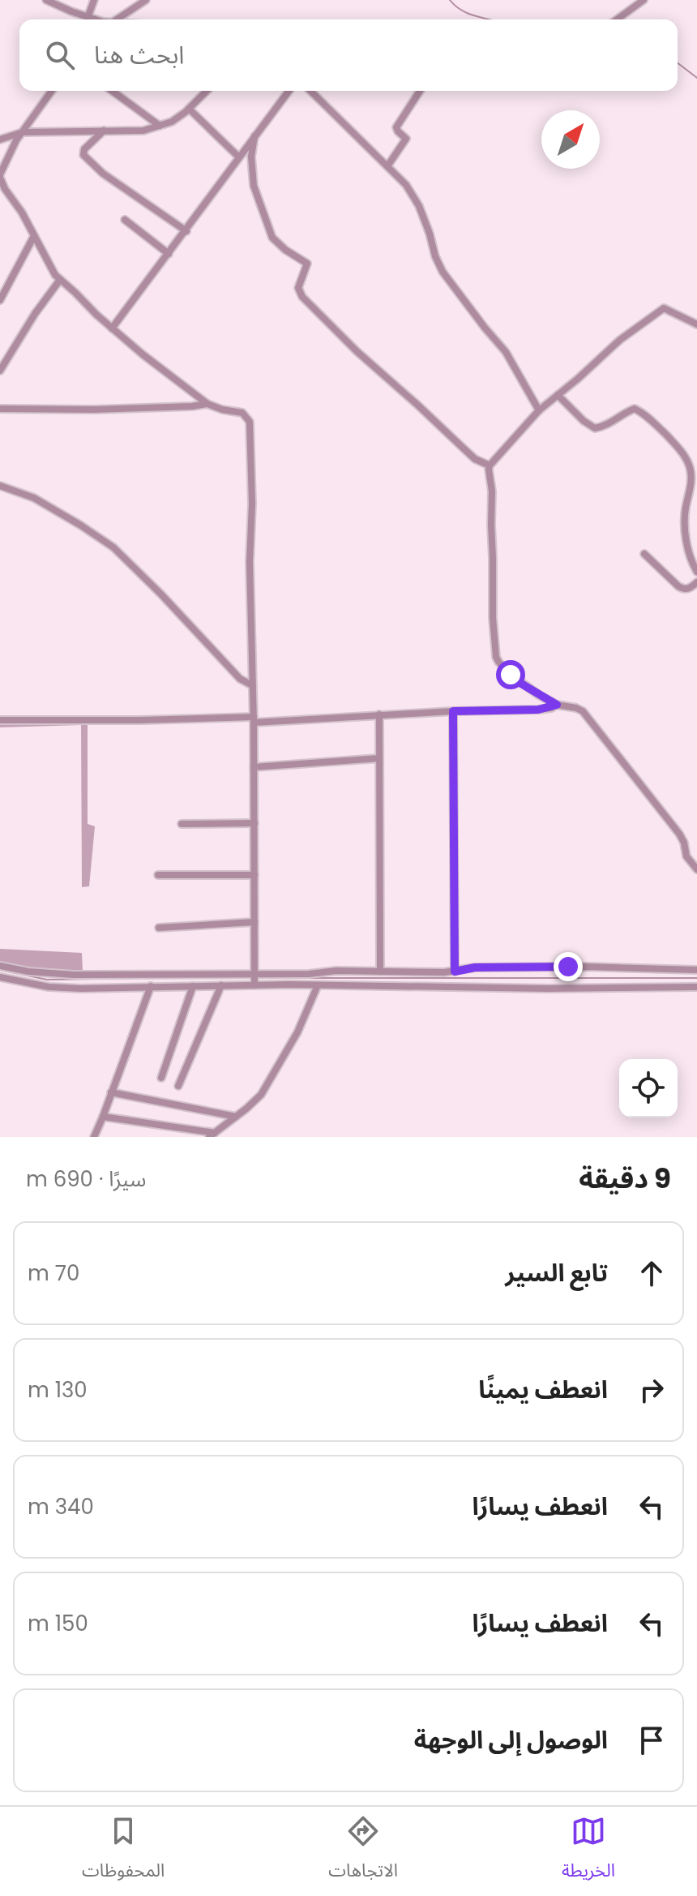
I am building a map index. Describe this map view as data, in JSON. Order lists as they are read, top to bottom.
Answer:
{
  "north": "top right",
  "page": {
    "search": "ابحث هنا",
    "heading": ["9 دقيقة", "سيرًا · 690 m"],
    "list": [
      ["تابع السير", "70 m"],
      ["انعطف يمينًا", "130 m"],
      ["انعطف يسارًا", "340 m"],
      ["انعطف يسارًا", "150 m"],
      "الوصول إلى الوجهة"
    ],
    "nav": ["الخريطة", "الاتجاهات", "المحفوظات"]
  }
}
